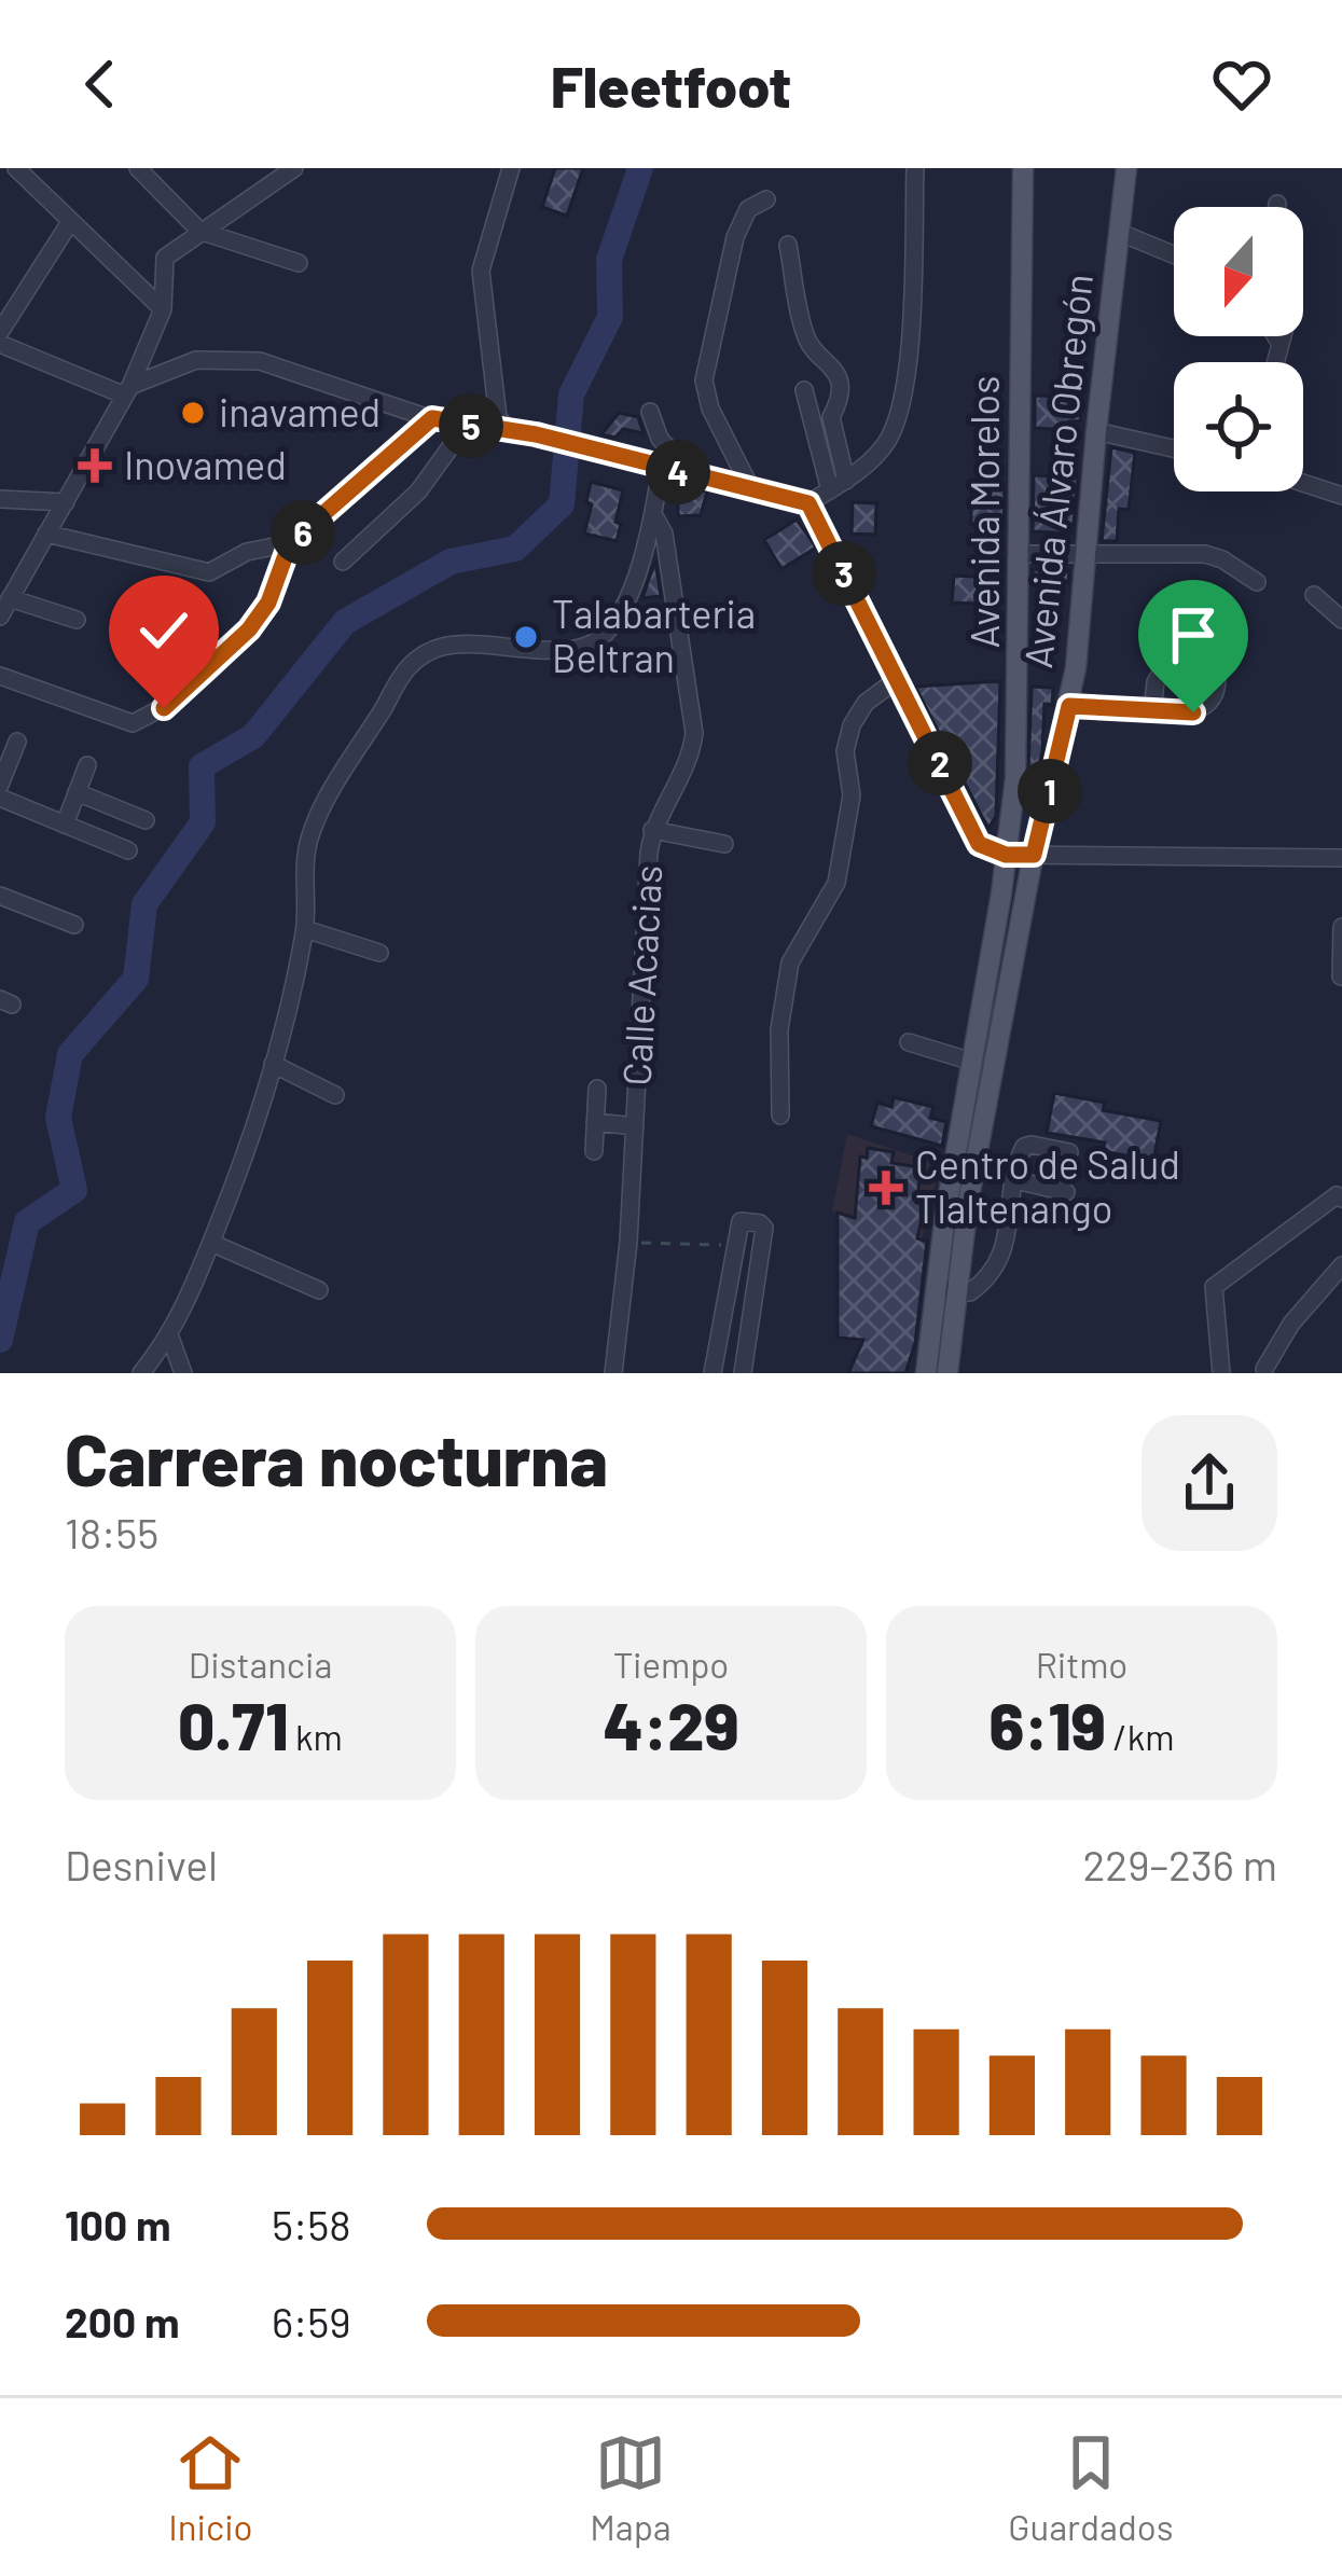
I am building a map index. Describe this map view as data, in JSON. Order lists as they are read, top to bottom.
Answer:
{
  "streets": {
    "main road": ["Avenida Álvaro Obregón", "Avenida Morelos"],
    "street": ["Calle Acacias"]
  },
  "crossings": [
    ["Avenida Álvaro Obregón", "Avenida Morelos"]
  ],
  "places": {
    "other": ["inavamed", "Talabarteria Beltran"],
    "health": ["Inovamed", "Centro de Salud Tlaltenango"]
  },
  "north": "bottom",
  "page": {
    "header": "Fleetfoot",
    "pins": [
      "5",
      "4",
      "6",
      "3",
      "2",
      "1"
    ],
    "heading": ["Carrera nocturna", "18:55"],
    "stats": [
      ["Distancia", "0.71 km"],
      ["Tiempo", "4:29"],
      ["Ritmo", "6:19 /km"]
    ],
    "chart": ["Desnivel", "229–236 m"],
    "list": [
      {
        "name": "100 m",
        "note": "5:58"
      },
      {
        "name": "200 m",
        "note": "6:59"
      }
    ],
    "tabs": ["Inicio", "Mapa", "Guardados"]
  }
}
